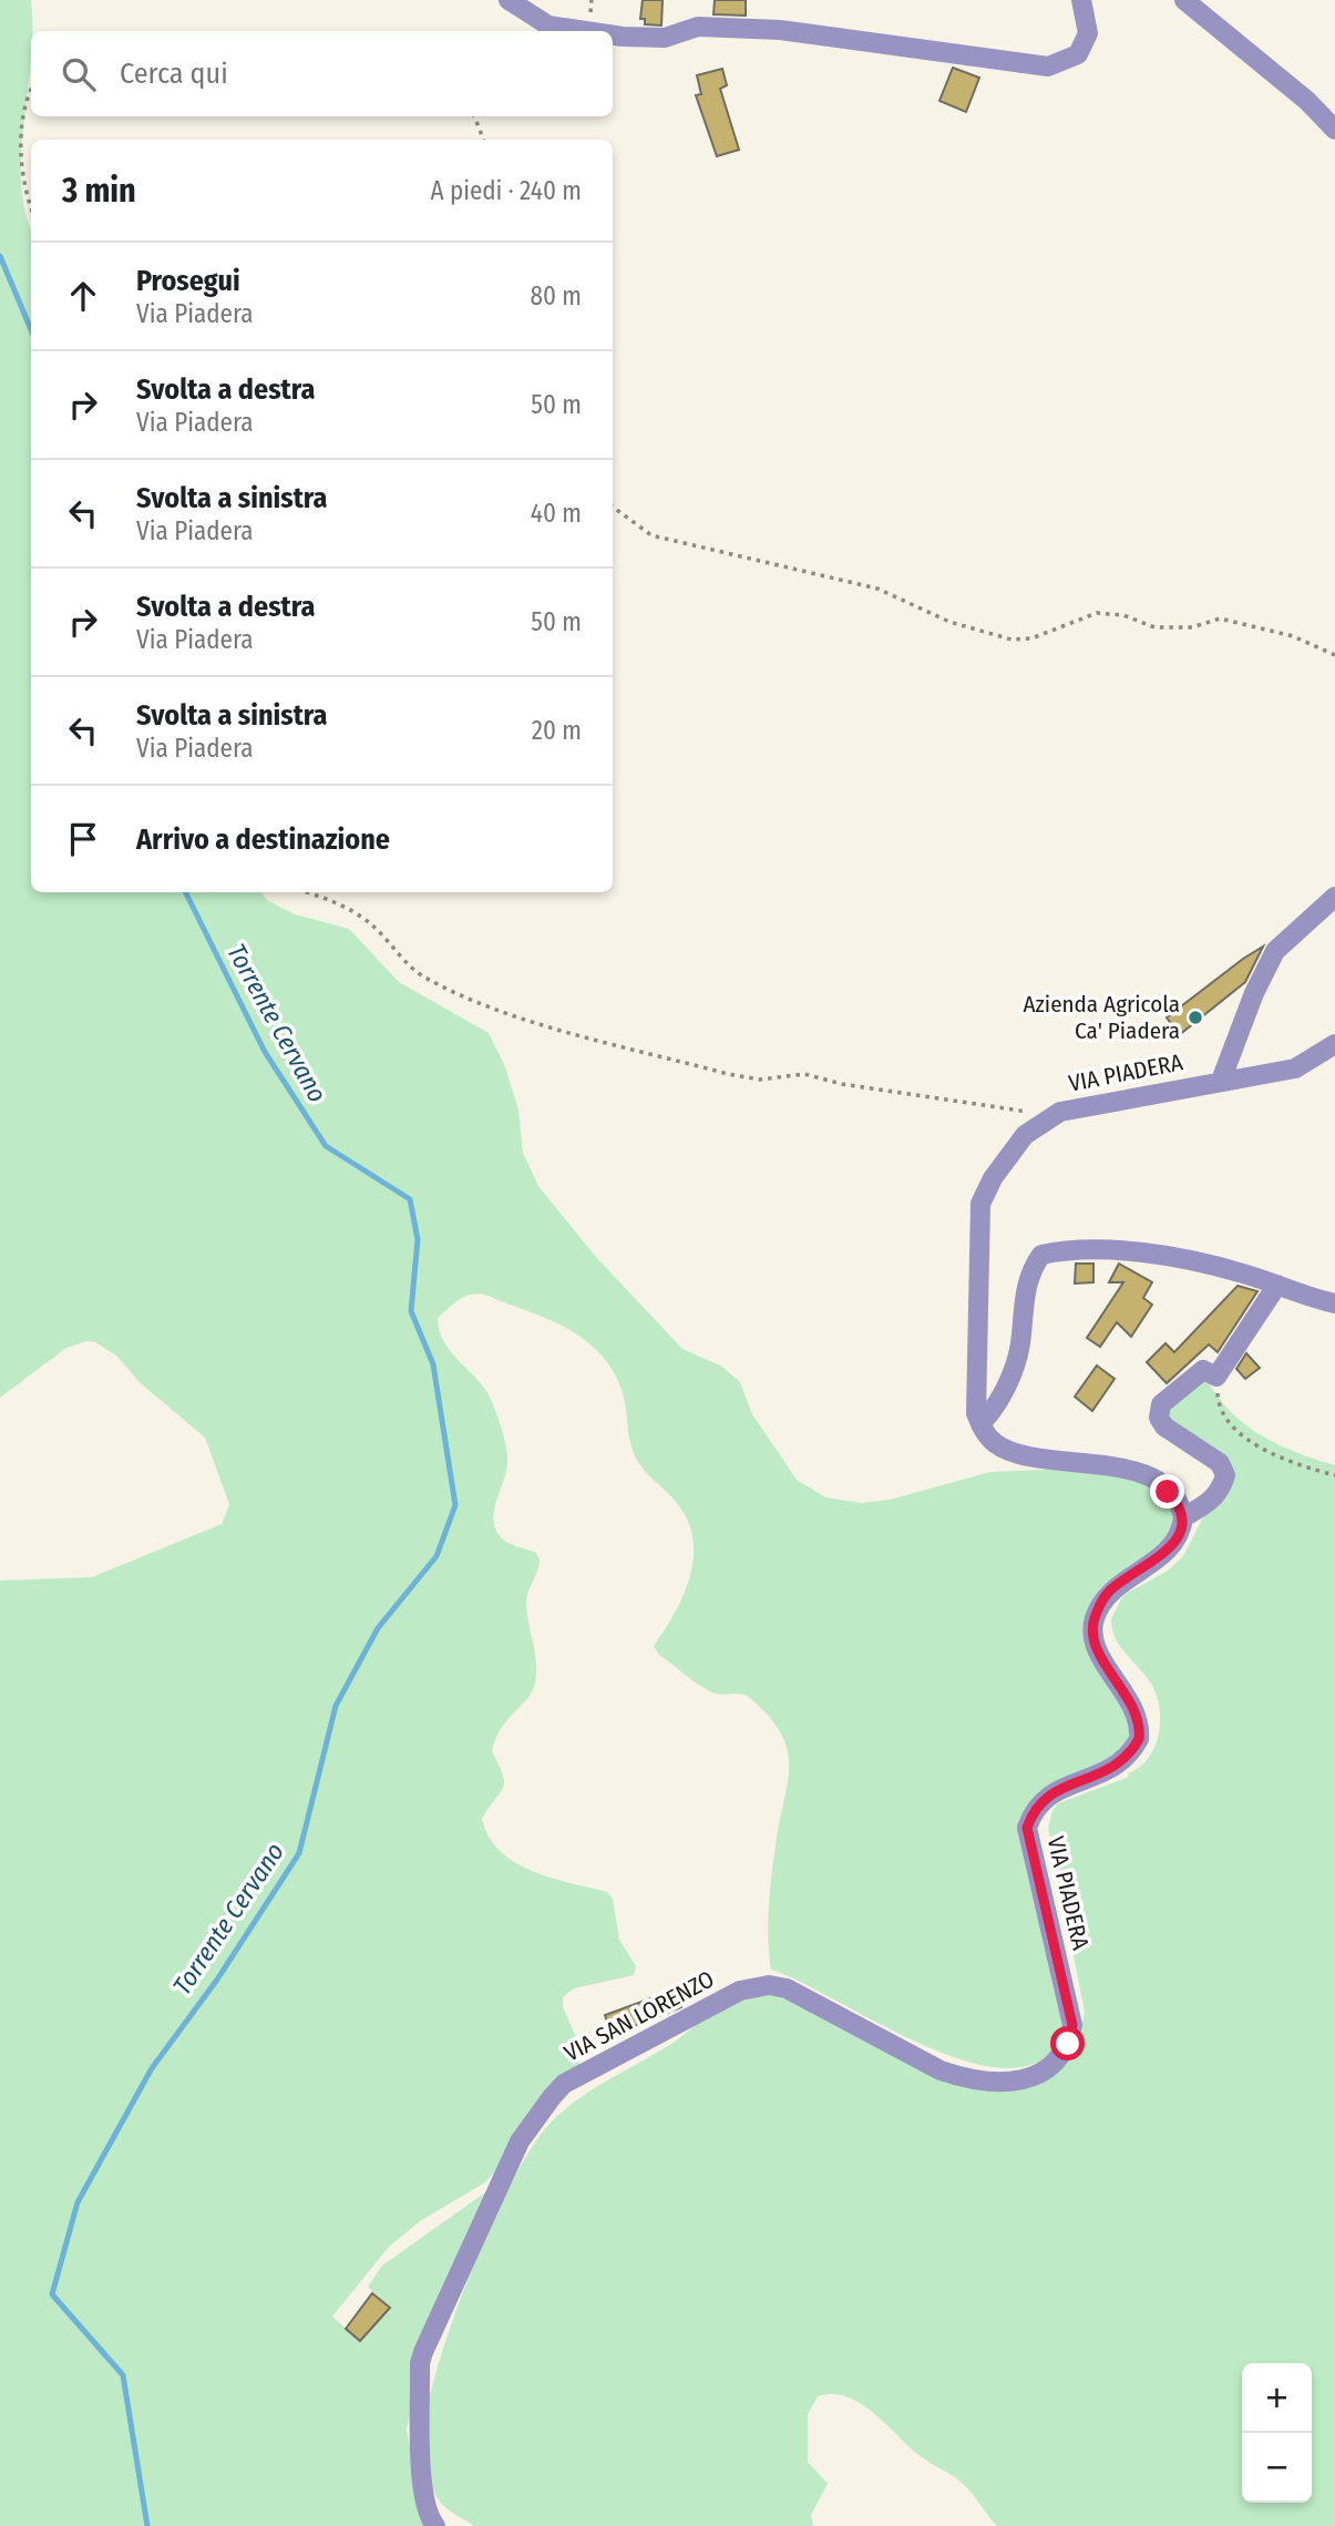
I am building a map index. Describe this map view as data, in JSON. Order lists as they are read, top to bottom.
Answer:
{
  "streets": {
    "street": ["VIA PIADERA", "VIA SAN LORENZO"]
  },
  "crossings": [
    ["VIA PIADERA", "VIA SAN LORENZO"]
  ],
  "water": ["Torrente Cervano"],
  "places": ["Azienda Agricola Ca' Piadera"],
  "page": {
    "search": "Cerca qui",
    "heading": ["3 min", "A piedi · 240 m"],
    "list": [
      ["Prosegui", "Via Piadera", "80 m"],
      ["Svolta a destra", "Via Piadera", "50 m"],
      ["Svolta a sinistra", "Via Piadera", "40 m"],
      ["Svolta a destra", "Via Piadera", "50 m"],
      ["Svolta a sinistra", "Via Piadera", "20 m"],
      "Arrivo a destinazione"
    ],
    "map_buttons": ["+", "−"]
  }
}
